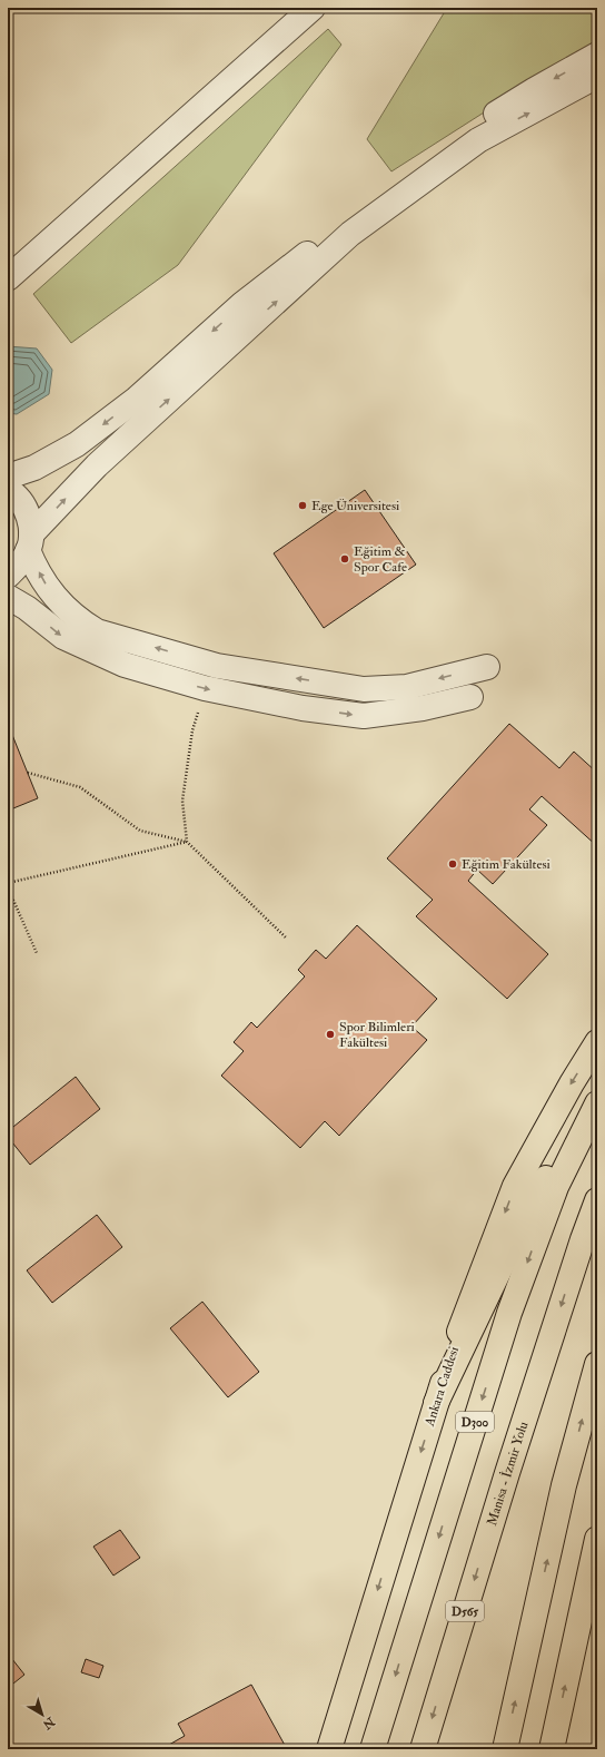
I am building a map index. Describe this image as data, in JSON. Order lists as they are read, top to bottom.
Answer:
{
  "streets": {
    "main road": [
      "Ankara Caddesi",
      "D300",
      "Manisa - İzmir Yolu",
      "D565"
    ]
  },
  "places": [
    "Ege Üniversitesi",
    "Eğitim & Spor Cafe",
    "Eğitim Fakültesi",
    "Spor Bilimleri Fakültesi"
  ],
  "north": "bottom right"
}
